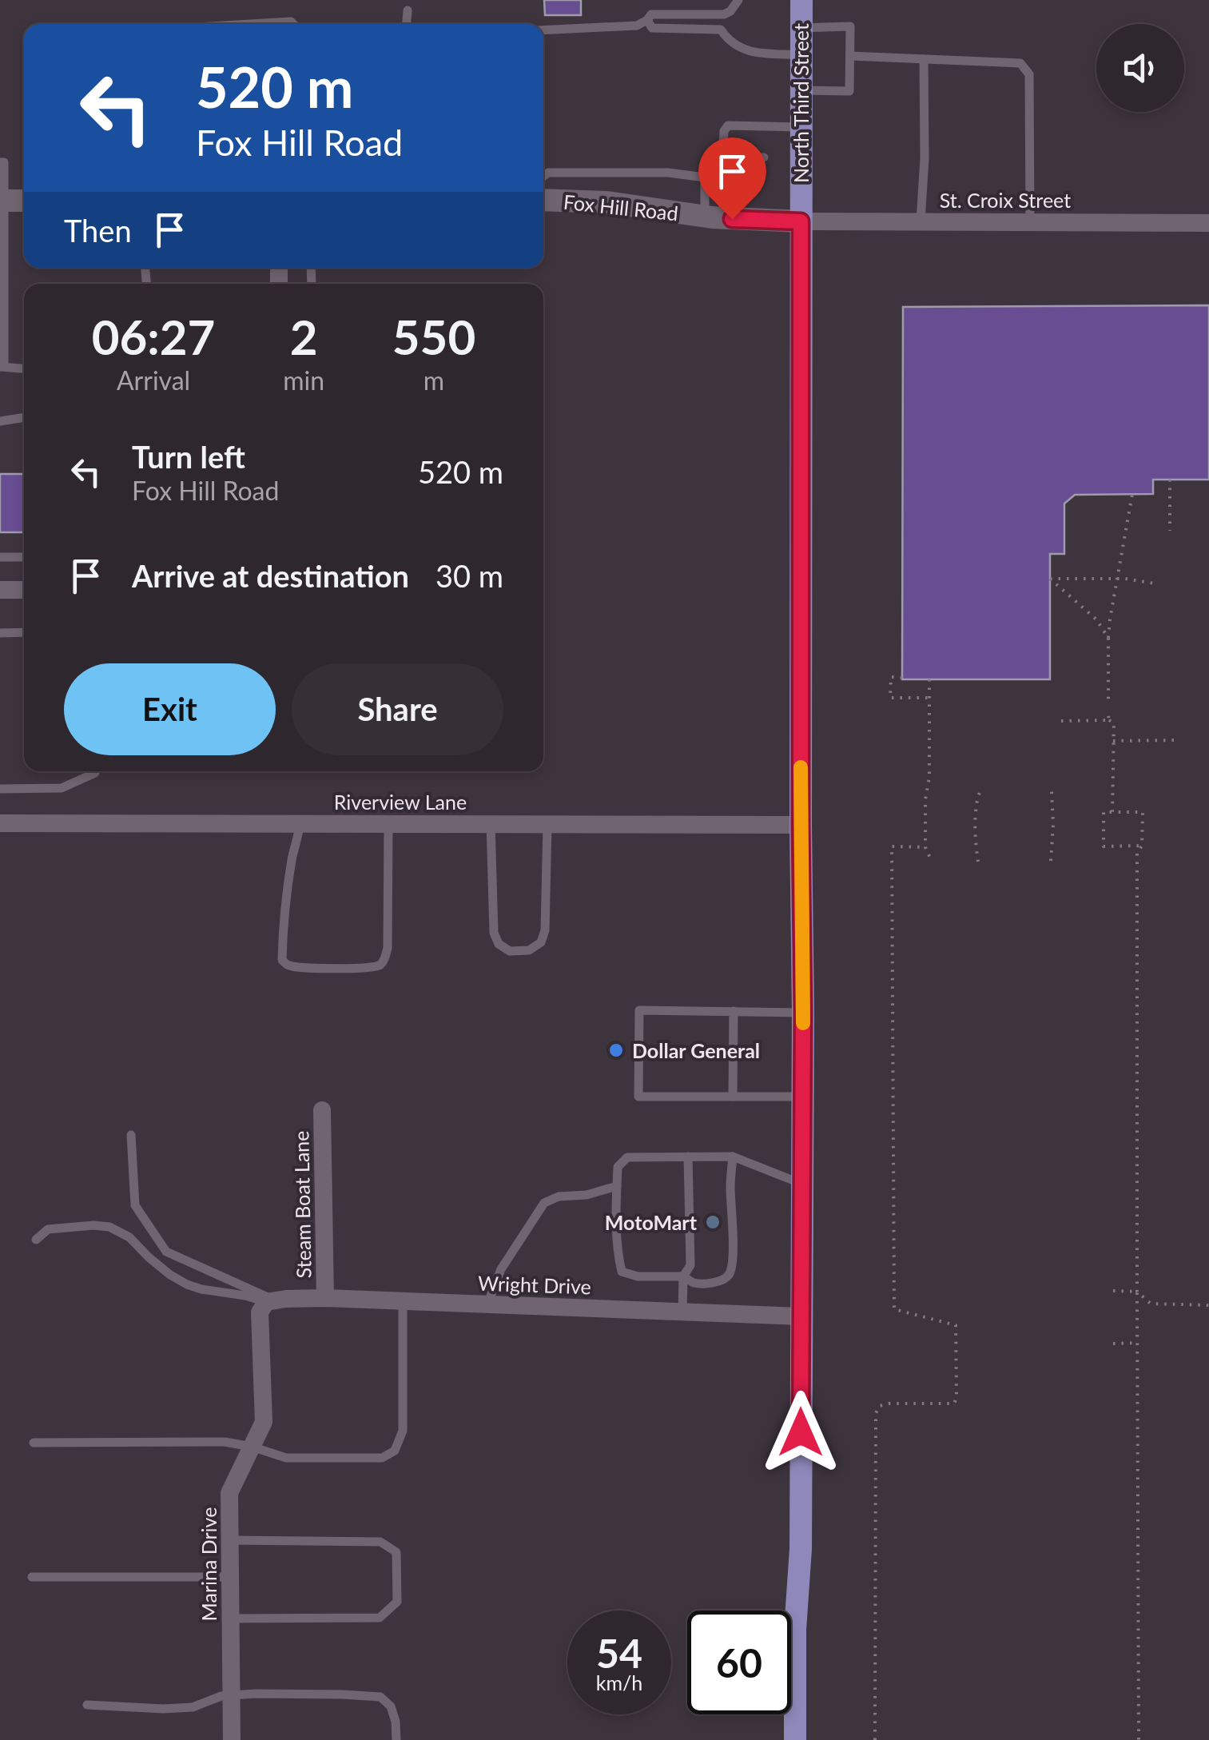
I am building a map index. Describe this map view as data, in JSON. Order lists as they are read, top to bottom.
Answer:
{
  "streets": {
    "main road": ["North Third Street"],
    "street": [
      "St. Croix Street",
      "Fox Hill Road",
      "Riverview Lane",
      "Steam Boat Lane",
      "Wright Drive",
      "Marina Drive"
    ]
  },
  "crossings": [
    ["North Third Street", "St. Croix Street"],
    ["North Third Street", "Fox Hill Road"],
    ["North Third Street", "Riverview Lane"],
    ["North Third Street", "Wright Drive"],
    ["St. Croix Street", "Fox Hill Road"],
    ["Steam Boat Lane", "Wright Drive"],
    ["Wright Drive", "Marina Drive"]
  ],
  "places": ["Dollar General", "MotoMart"],
  "page": {
    "turn": ["520 m", "Fox Hill Road"],
    "then": "Then",
    "eta": [
      "06:27",
      "Arrival",
      "2",
      "min",
      "550",
      "m"
    ],
    "list": [
      {
        "name": "Turn left",
        "note": "Fox Hill Road",
        "value": "520 m"
      },
      {
        "name": "Arrive at destination",
        "value": "30 m"
      }
    ],
    "buttons": ["Exit", "Share"],
    "speed": "54 km/h",
    "limit": "60"
  }
}
